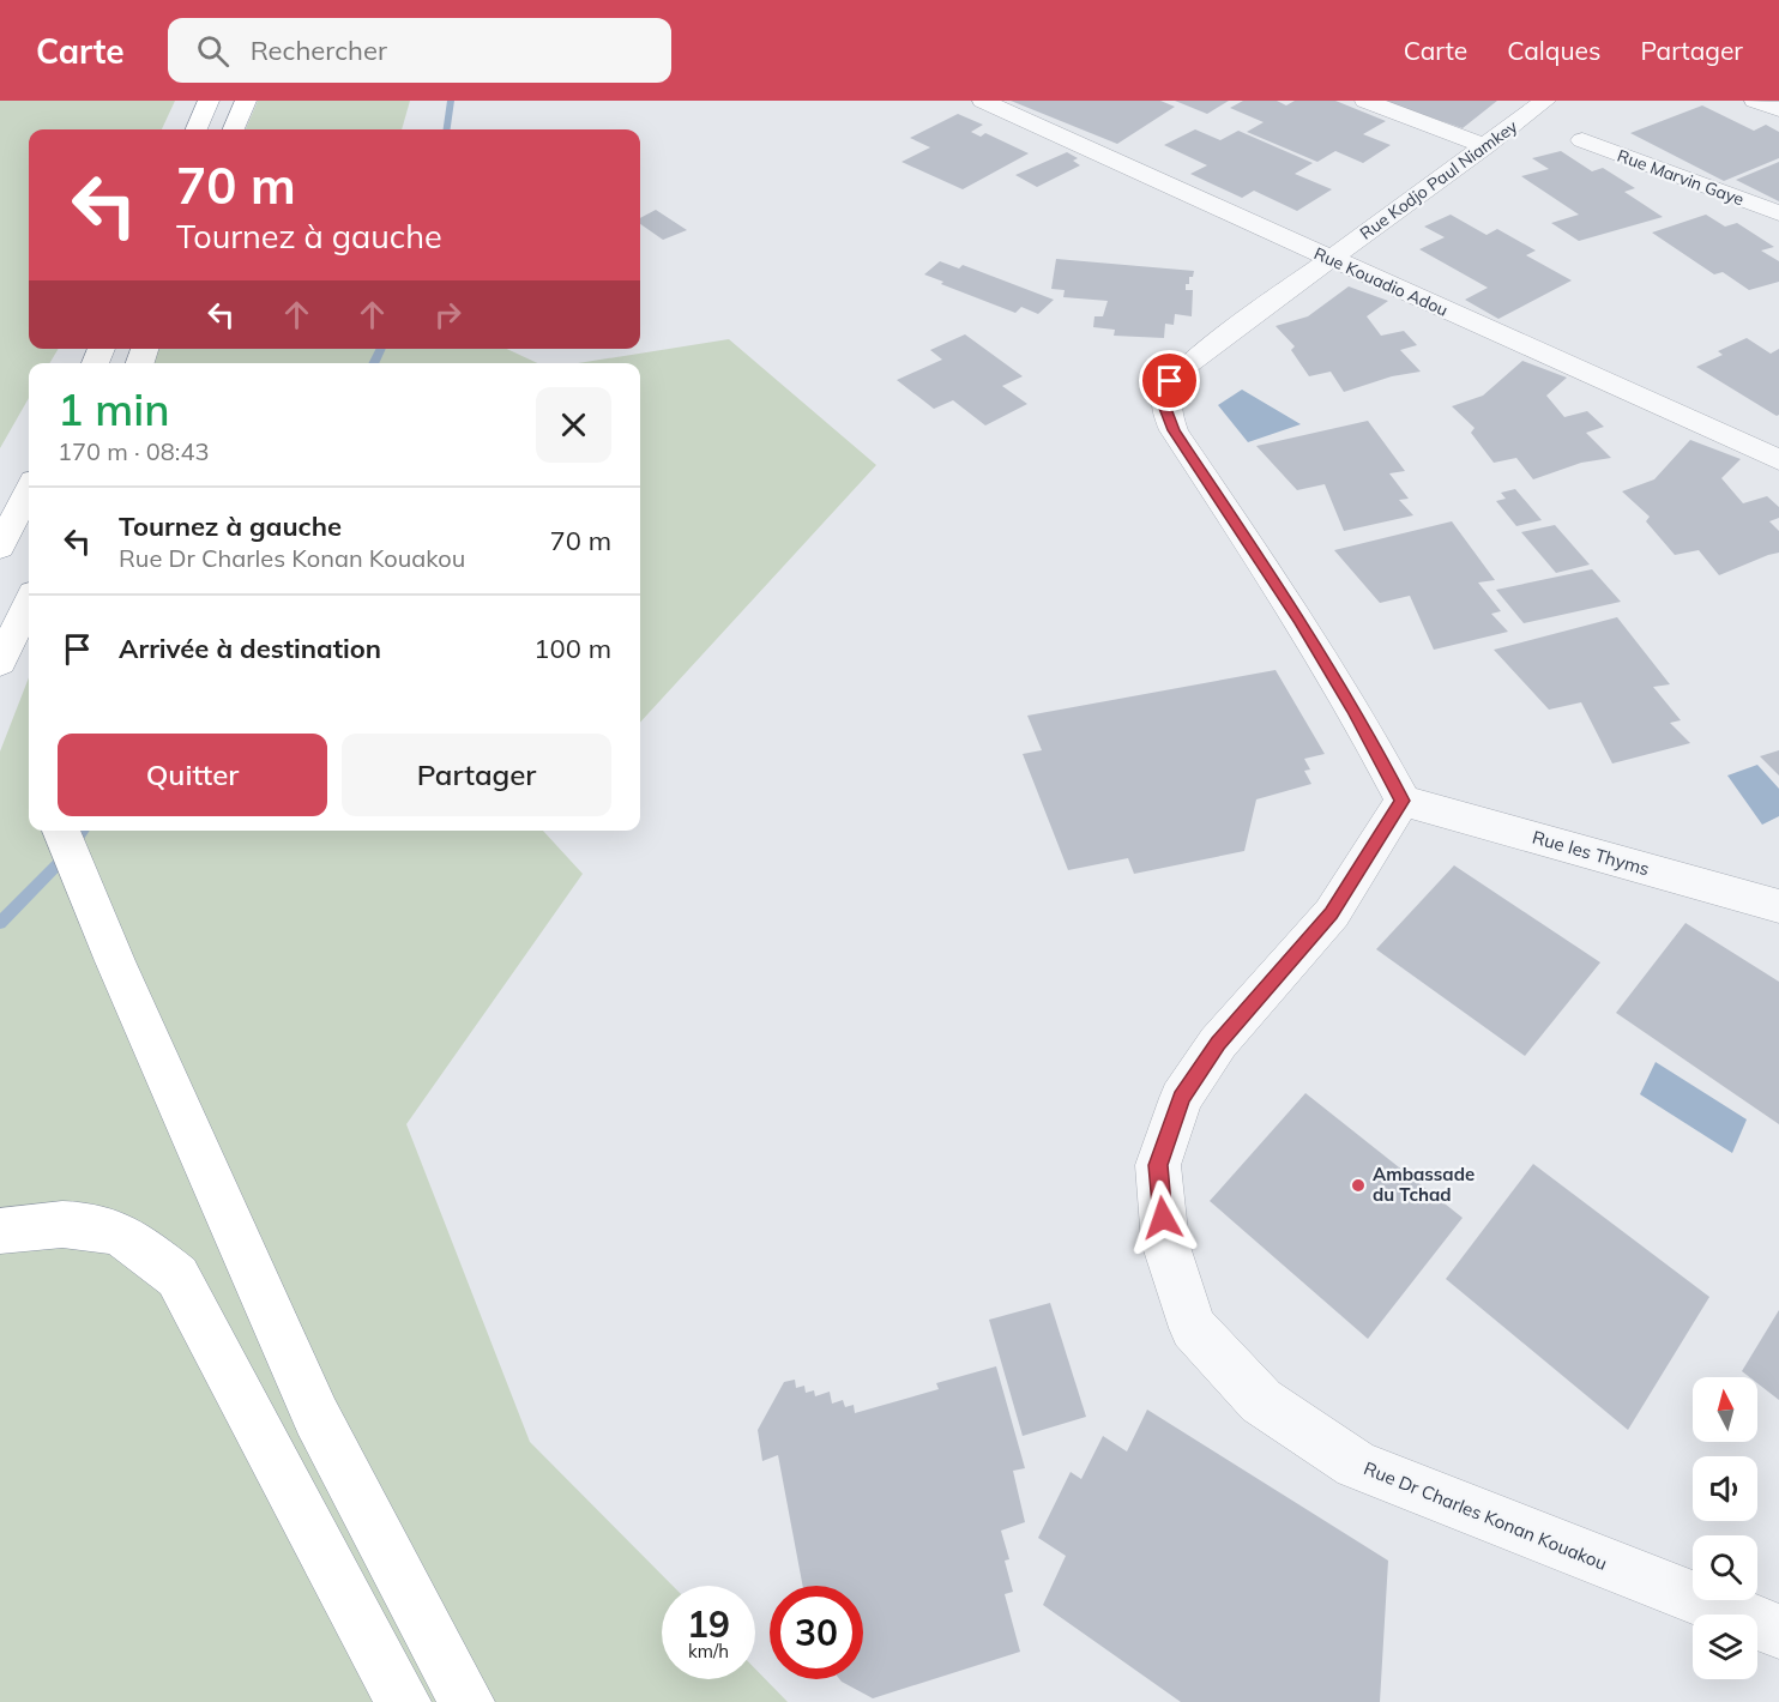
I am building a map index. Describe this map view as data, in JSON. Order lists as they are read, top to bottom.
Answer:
{
  "streets": {
    "street": [
      "Rue Marvin Gaye",
      "Rue Kodjo Paul Niamkey",
      "Rue Kouadio Adou",
      "Rue les Thyms",
      "Rue Dr Charles Konan Kouakou"
    ]
  },
  "crossings": [
    ["Rue Kodjo Paul Niamkey", "Rue Kouadio Adou"],
    ["Rue les Thyms", "Rue Dr Charles Konan Kouakou"]
  ],
  "places": ["Ambassade du Tchad"],
  "north": "top",
  "page": {
    "header": "Carte",
    "search": "Rechercher",
    "nav": ["Carte", "Calques", "Partager"],
    "turn": ["70 m", "Tournez à gauche"],
    "heading": ["1 min", "170 m · 08:43"],
    "list": [
      {
        "name": "Tournez à gauche",
        "note": "Rue Dr Charles Konan Kouakou",
        "value": "70 m"
      },
      {
        "name": "Arrivée à destination",
        "value": "100 m"
      }
    ],
    "buttons": ["Quitter", "Partager"],
    "speed": "19 km/h",
    "limit": "30"
  }
}
